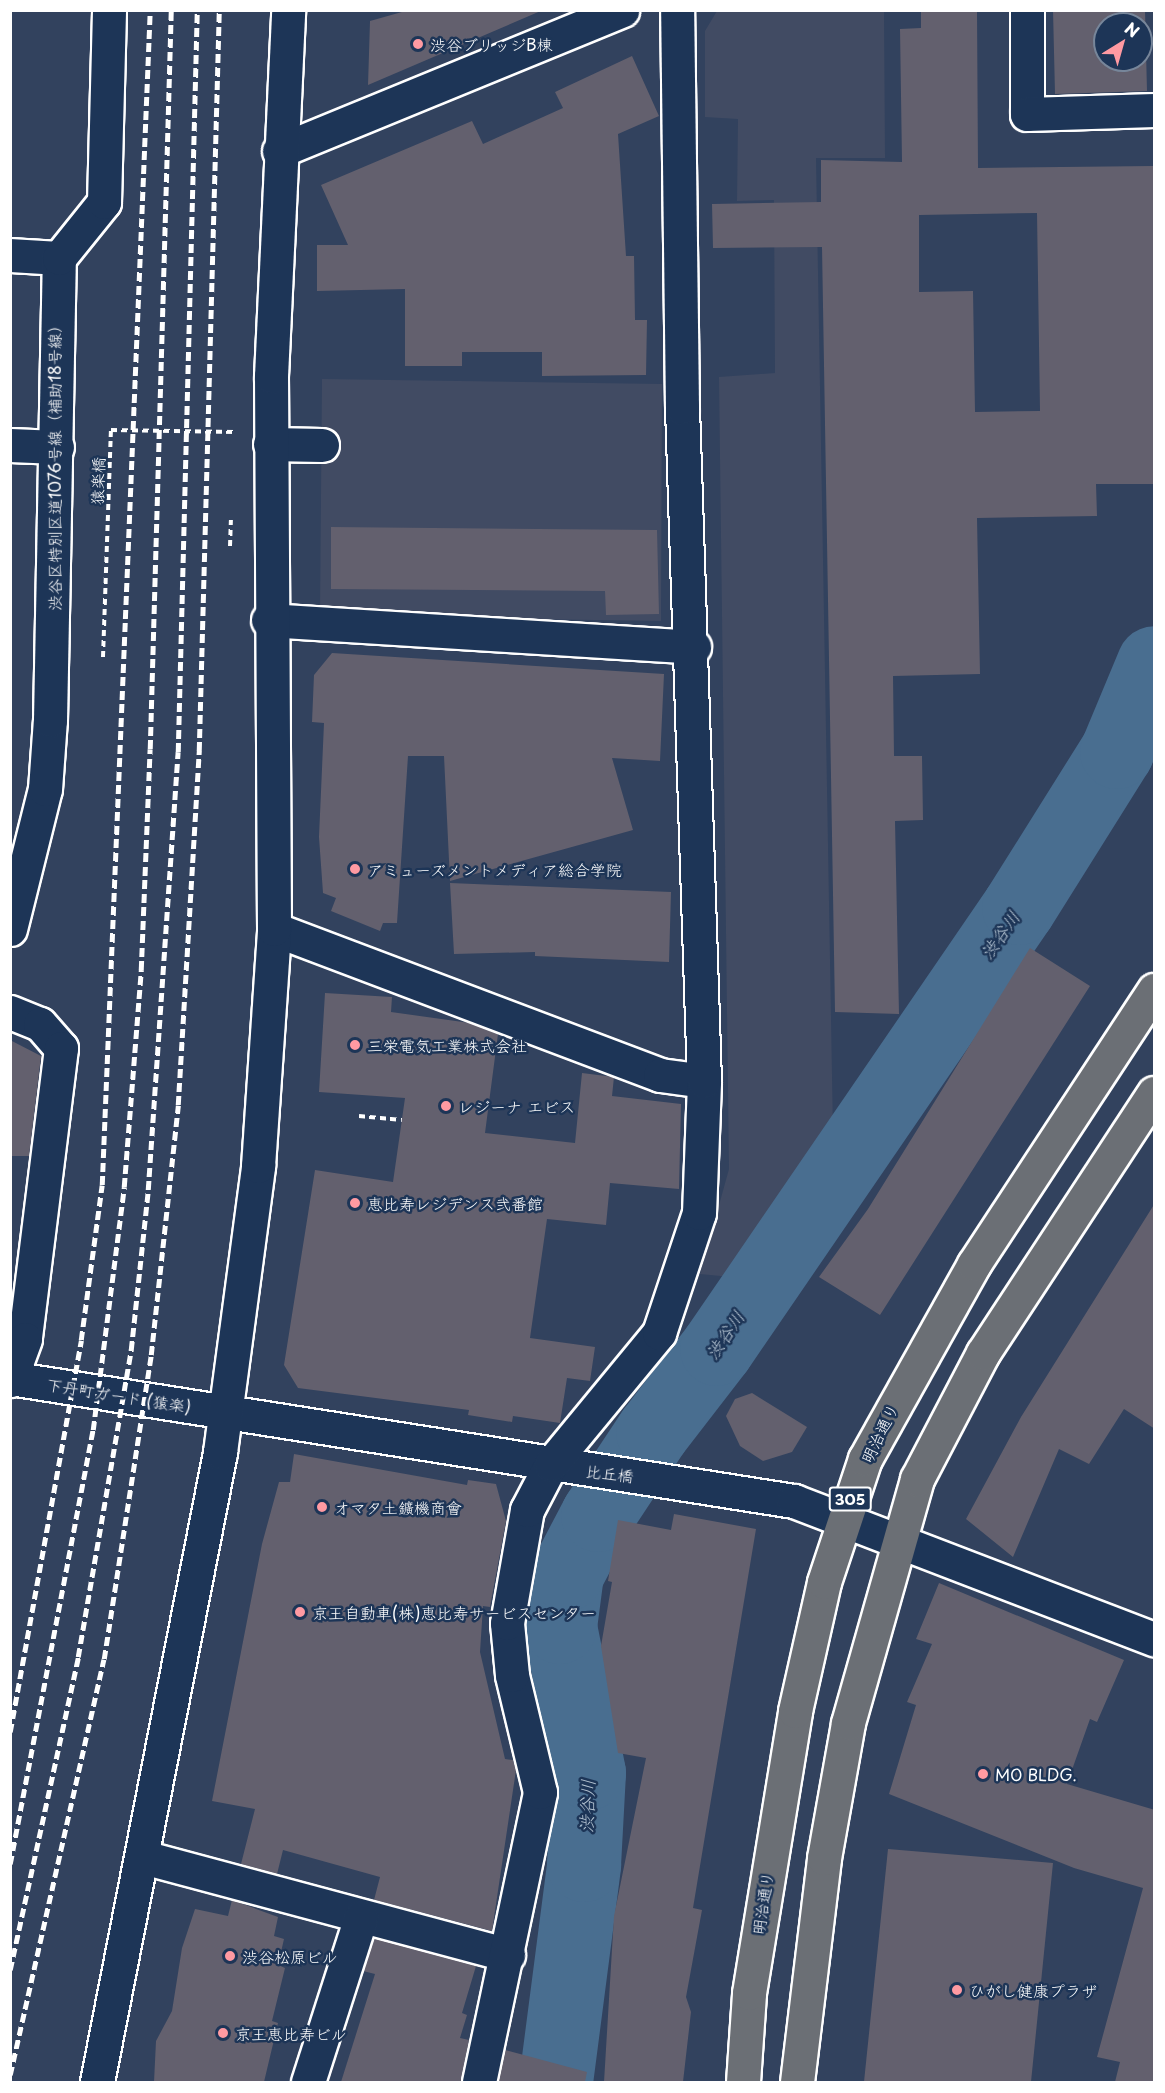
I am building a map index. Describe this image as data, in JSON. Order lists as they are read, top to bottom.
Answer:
{
  "streets": {
    "main road": ["明治通り", "305"],
    "street": ["渋谷区特別区道1076号線（補助18号線）", "下丹町ガード (猿楽)", "比丘橋"],
    "path": ["猿楽橋"]
  },
  "crossings": [
    ["下丹町ガード (猿楽)", "比丘橋"],
    ["明治通り", "比丘橋"]
  ],
  "water": ["渋谷川"],
  "places": [
    "渋谷ブリッジB棟",
    "アミューズメントメディア総合学院",
    "三栄電気工業株式会社",
    "レジーナ エビス",
    "恵比寿レジデンス弐番館",
    "オマタ土鑛機商會",
    "京王自動車(株)恵比寿サービスセンター",
    "MO BLDG.",
    "渋谷松原ビル",
    "ひがし健康プラザ",
    "京王恵比寿ビル"
  ],
  "north": "top right"
}
